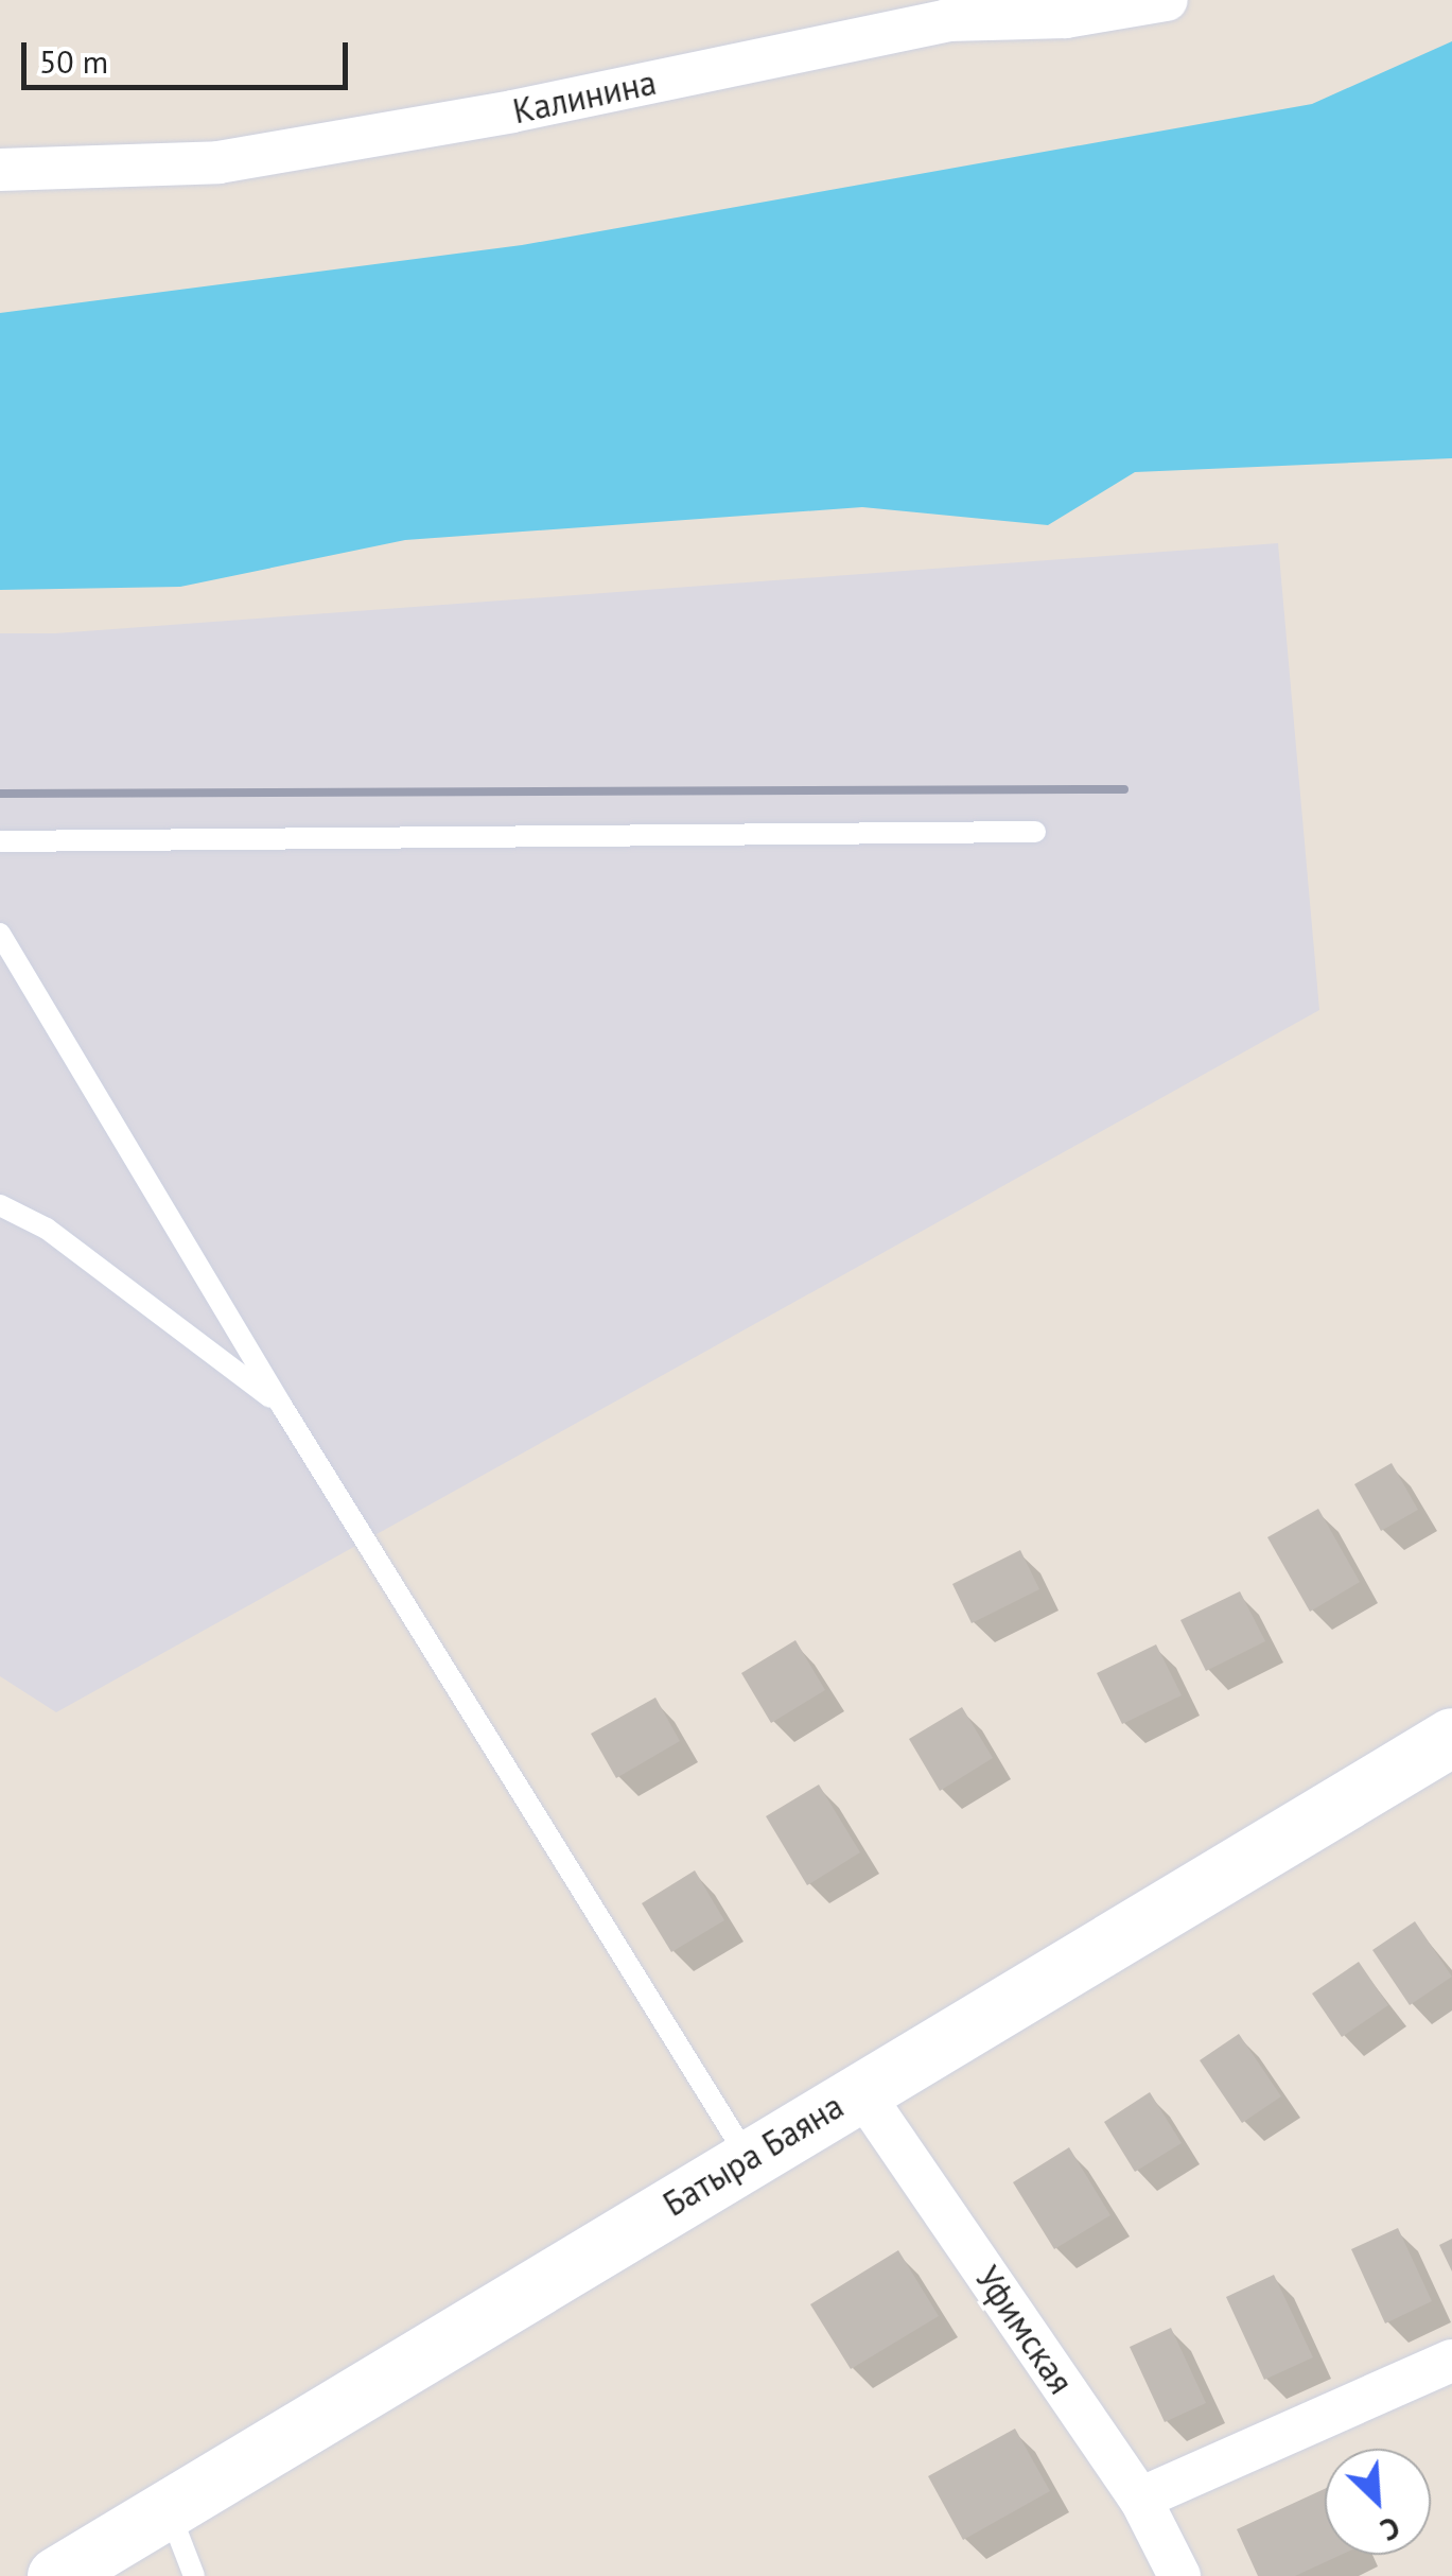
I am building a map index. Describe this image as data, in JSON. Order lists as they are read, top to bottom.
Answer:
{
  "streets": {
    "street": ["Калинина", "Батыра Баяна", "Уфимская"]
  },
  "crossings": [
    ["Батыра Баяна", "Уфимская"]
  ],
  "scale_bar": "50 m",
  "north": "bottom right"
}
